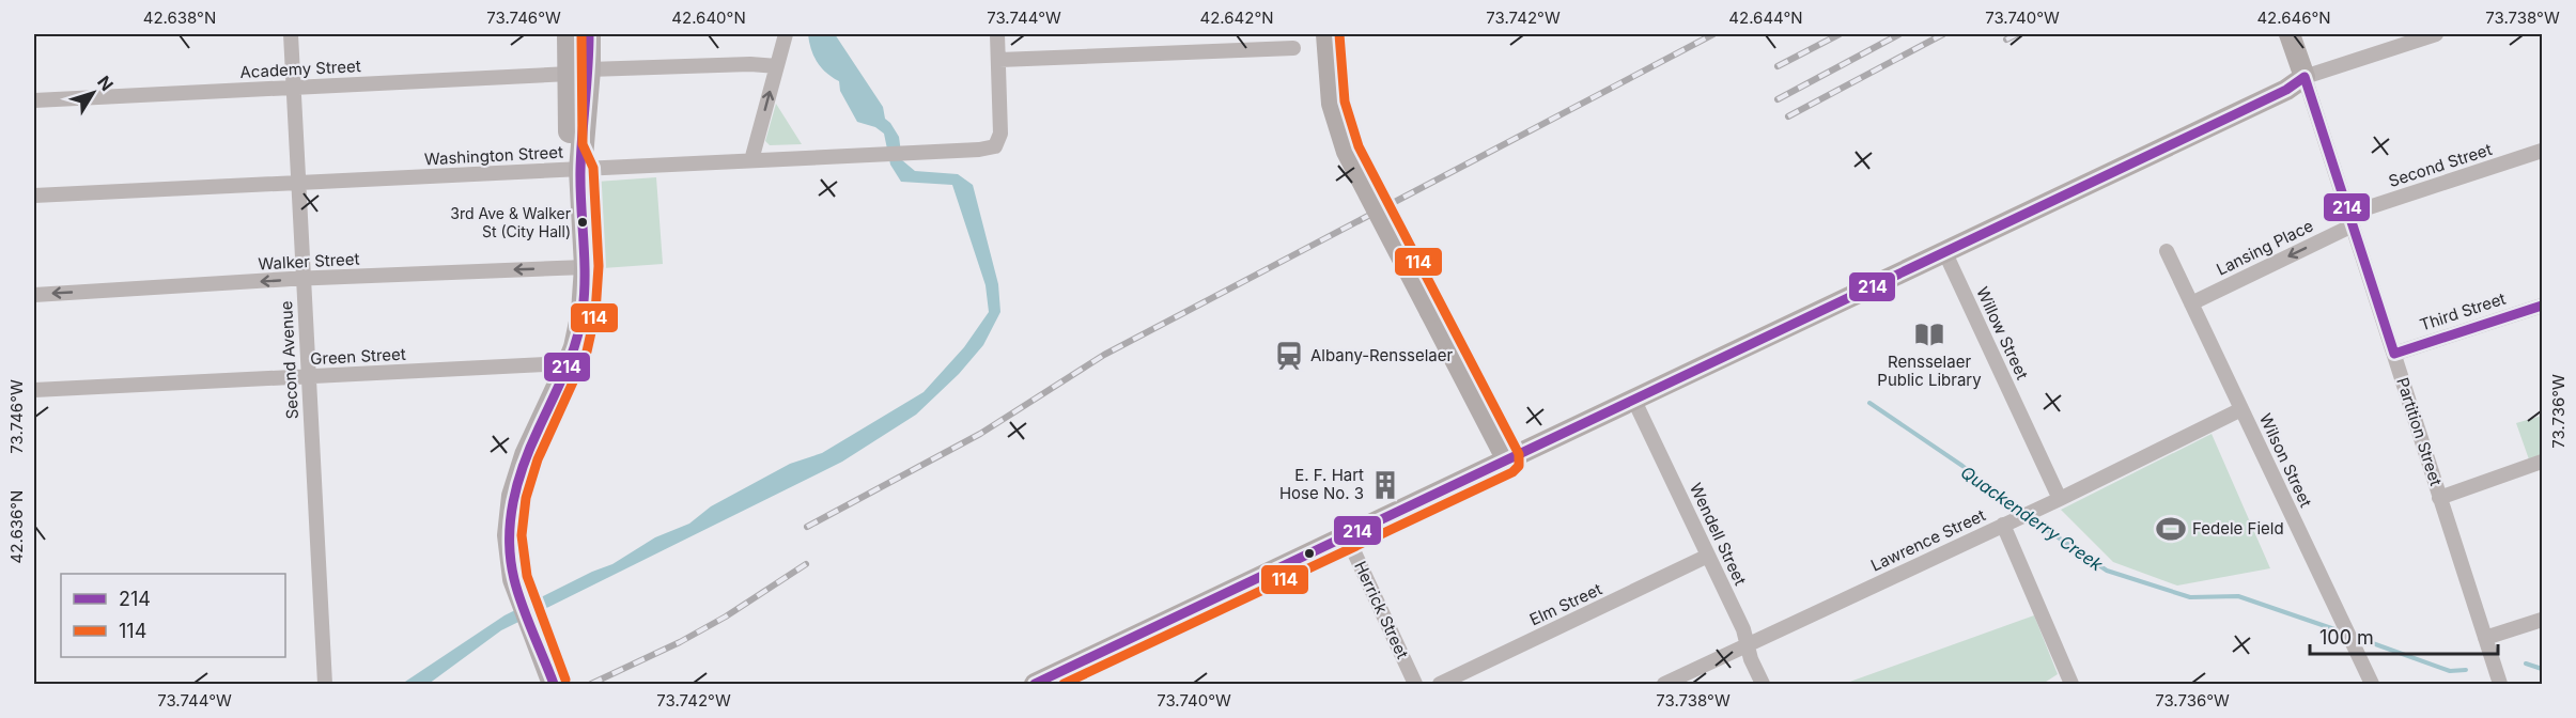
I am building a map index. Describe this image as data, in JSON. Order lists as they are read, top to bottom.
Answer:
{
  "streets": {
    "street": [
      "Academy Street",
      "Washington Street",
      "Second Street",
      "Lansing Place",
      "Walker Street",
      "Third Street",
      "Willow Street",
      "Green Street",
      "Second Avenue",
      "Partition Street",
      "Wilson Street",
      "Wendell Street",
      "Lawrence Street",
      "Elm Street",
      "Herrick Street"
    ]
  },
  "crossings": [
    ["Academy Street", "Second Avenue"],
    ["Washington Street", "Second Avenue"],
    ["Second Street", "Lansing Place"],
    ["Second Street", "Partition Street"],
    ["Lansing Place", "Partition Street"],
    ["Lansing Place", "Wilson Street"],
    ["Walker Street", "Second Avenue"],
    ["Third Street", "Partition Street"],
    ["Willow Street", "Lawrence Street"],
    ["Green Street", "Second Avenue"],
    ["Wilson Street", "Lawrence Street"],
    ["Wendell Street", "Lawrence Street"],
    ["Wendell Street", "Elm Street"]
  ],
  "one_way": ["Lansing Place", "Walker Street"],
  "water": ["Quackenderry Creek"],
  "places": {
    "other": ["3rd Ave & Walker St (City Hall)"],
    "library": ["Rensselaer Public Library"],
    "station": ["Albany-Rensselaer"],
    "building": ["E. F. Hart Hose No. 3"],
    "sports": ["Fedele Field"]
  },
  "lines": ["transit line 214", "transit line 114"],
  "legend": ["214", "114"],
  "scale_bar": "100 m",
  "north": "top right",
  "coordinates": [
    "42.638°N",
    "73.746°W",
    "42.640°N",
    "73.744°W",
    "42.642°N",
    "73.742°W",
    "42.644°N",
    "73.740°W",
    "42.646°N",
    "73.738°W",
    "73.736°W",
    "42.636°N"
  ]
}
